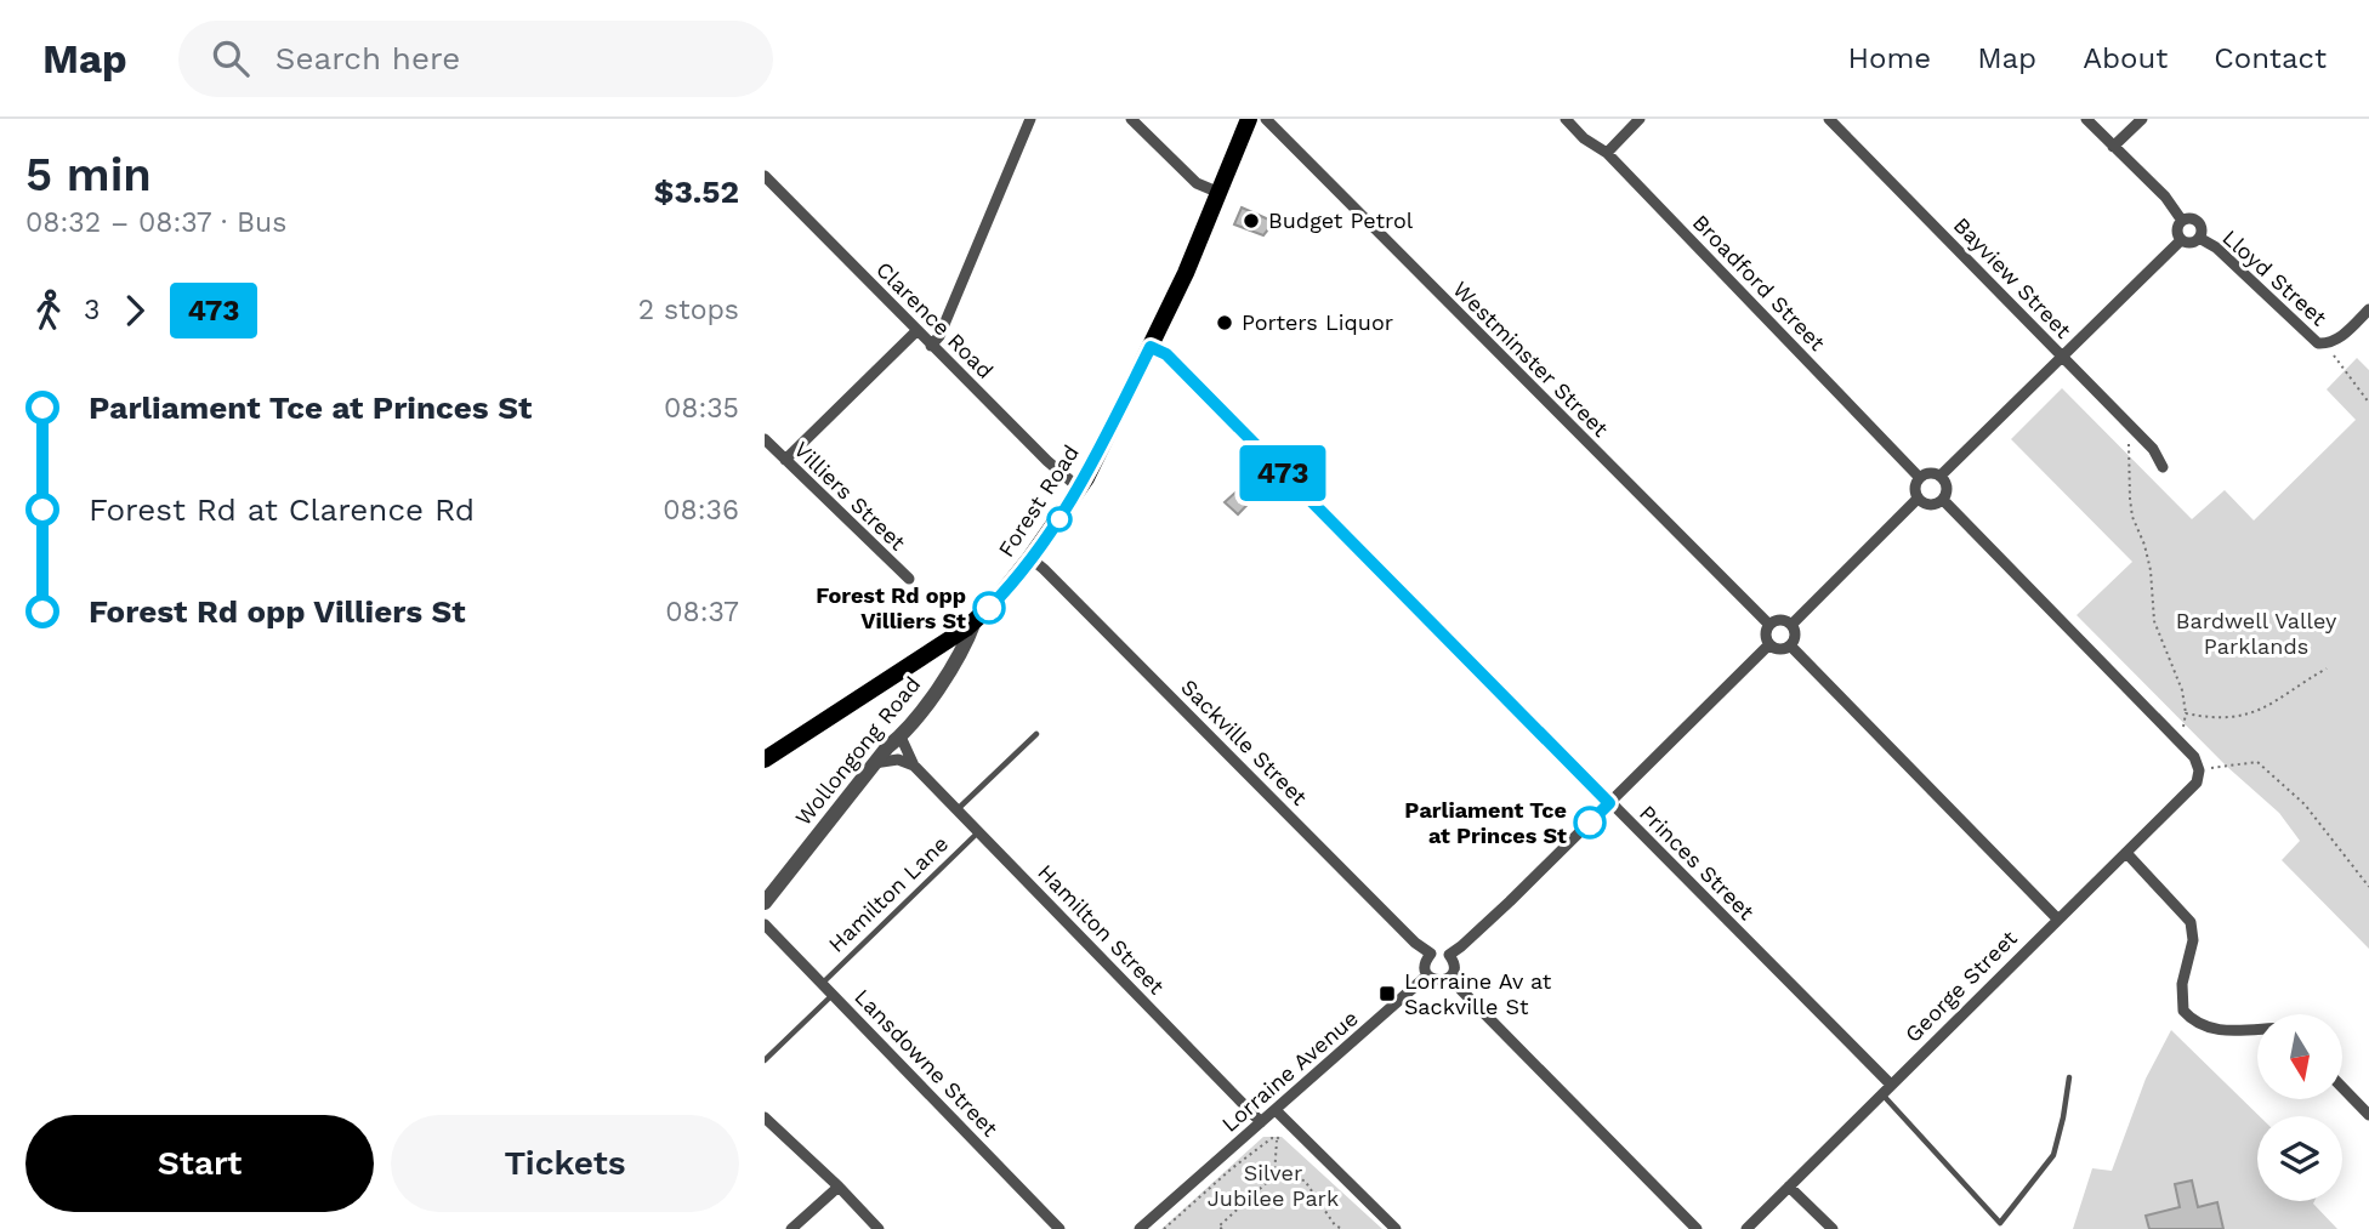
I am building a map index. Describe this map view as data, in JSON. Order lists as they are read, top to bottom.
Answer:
{
  "streets": {
    "main road": ["Forest Road"],
    "street": [
      "Bayview Street",
      "Lloyd Street",
      "Broadford Street",
      "Clarence Road",
      "Westminster Street",
      "Villiers Street",
      "Sackville Street",
      "Wollongong Road",
      "Princes Street",
      "Hamilton Street",
      "George Street",
      "Lansdowne Street",
      "Lorraine Avenue"
    ],
    "lane": ["Hamilton Lane"]
  },
  "crossings": [
    ["Clarence Road", "Forest Road"],
    ["Forest Road", "Sackville Street"],
    ["Forest Road", "Wollongong Road"],
    ["Forest Road", "Princes Street"],
    ["Sackville Street", "Lorraine Avenue"],
    ["Wollongong Road", "Hamilton Street"],
    ["Princes Street", "George Street"],
    ["Hamilton Lane", "Hamilton Street"],
    ["Hamilton Lane", "Lansdowne Street"],
    ["Hamilton Street", "Lorraine Avenue"]
  ],
  "parks": ["Bardwell Valley Parklands", "Silver Jubilee Park"],
  "places": {
    "other": [
      "Budget Petrol",
      "Porters Liquor",
      "Forest Rd opp Villiers St",
      "Parliament Tce at Princes St"
    ],
    "transit": ["Lorraine Av at Sackville St"]
  },
  "lines": ["bus line 473"],
  "north": "bottom",
  "page": {
    "header": "Map",
    "search": "Search here",
    "nav": [
      "Home",
      "Map",
      "About",
      "Contact"
    ],
    "heading": ["5 min", "08:32 – 08:37 · Bus", "$3.52"],
    "on_map": "473",
    "legs": ["3", "473", "2 stops"],
    "list": [
      {
        "name": "Parliament Tce at Princes St",
        "value": "08:35"
      },
      {
        "name": "Forest Rd at Clarence Rd",
        "value": "08:36"
      },
      {
        "name": "Forest Rd opp Villiers St",
        "value": "08:37"
      }
    ],
    "buttons": ["Start", "Tickets"]
  }
}
